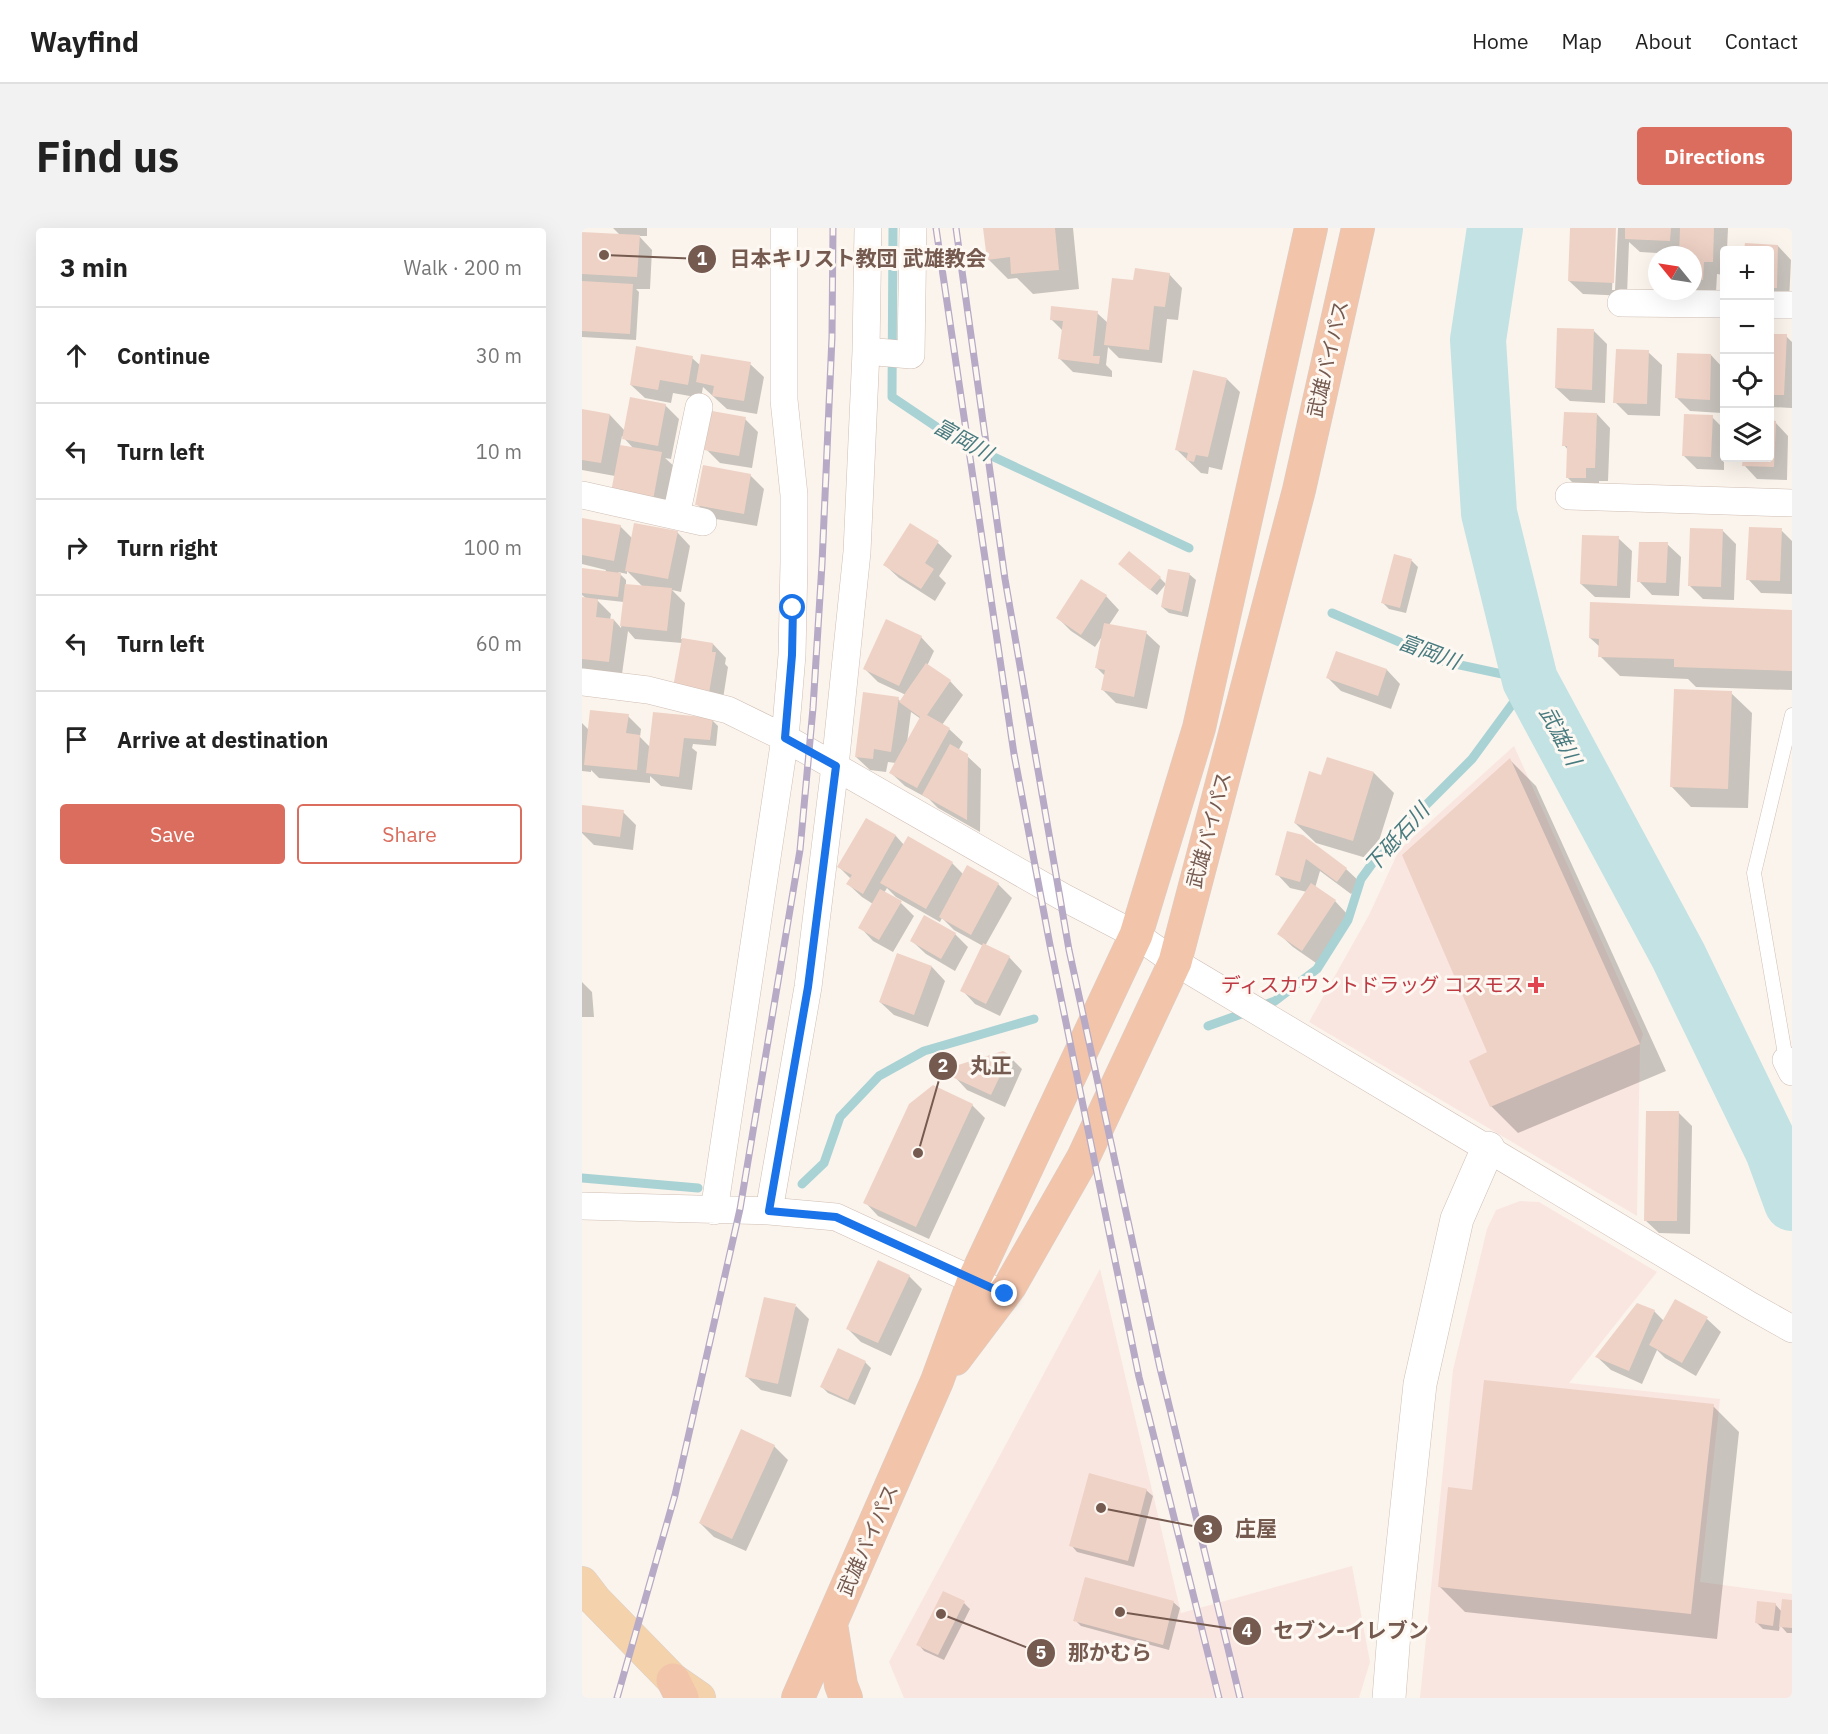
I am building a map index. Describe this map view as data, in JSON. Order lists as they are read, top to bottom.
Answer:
{
  "streets": {
    "highway": ["武雄バイパス"]
  },
  "water": ["富岡川", "武雄川", "下砥石川"],
  "places": {
    "other": [
      "日本キリスト教団 武雄教会",
      "丸正",
      "庄屋",
      "セブン-イレブン",
      "那かむら"
    ],
    "health": ["ディスカウントドラッグ コスモス"]
  },
  "north": "top left",
  "page": {
    "header": "Wayfind",
    "nav": [
      "Home",
      "Map",
      "About",
      "Contact"
    ],
    "buttons": [
      "Directions",
      ["Save", "Share"]
    ],
    "title": "Find us",
    "heading": ["3 min", "Walk · 200 m"],
    "map_buttons": ["+", "−"],
    "list": [
      ["Continue", "30 m"],
      ["Turn left", "10 m"],
      ["Turn right", "100 m"],
      ["Turn left", "60 m"],
      "Arrive at destination"
    ]
  }
}
